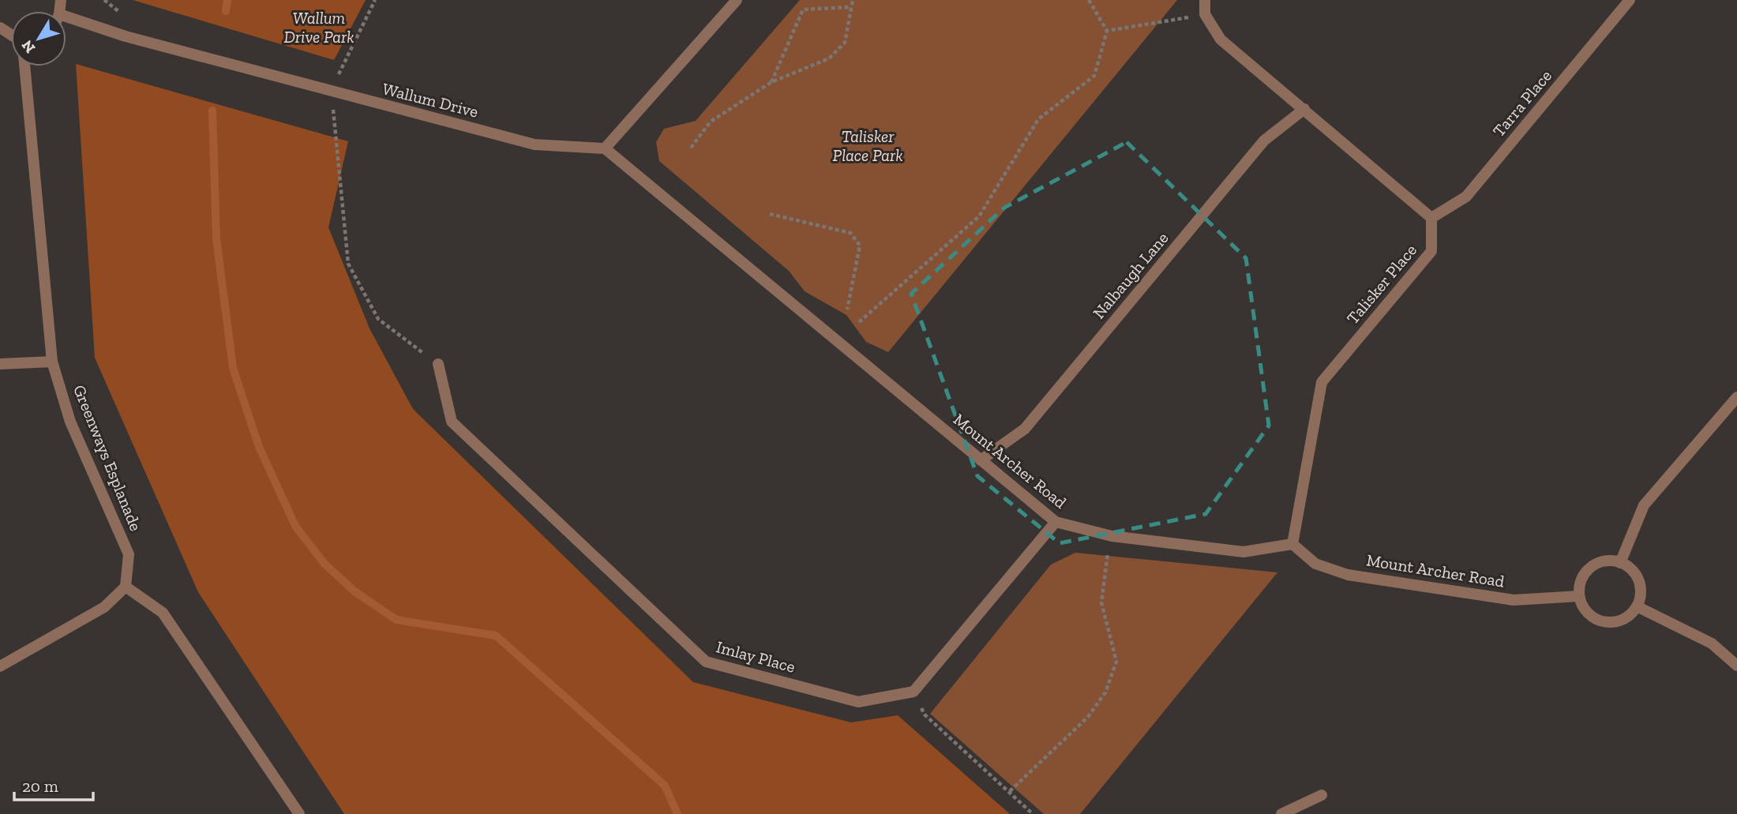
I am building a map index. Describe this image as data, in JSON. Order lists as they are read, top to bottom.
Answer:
{
  "streets": {
    "street": [
      "Wallum Drive",
      "Tarra Place",
      "Nalbaugh Lane",
      "Talisker Place",
      "Greenways Esplanade",
      "Mount Archer Road",
      "Imlay Place"
    ]
  },
  "crossings": [
    ["Wallum Drive", "Mount Archer Road"],
    ["Tarra Place", "Talisker Place"],
    ["Nalbaugh Lane", "Mount Archer Road"],
    ["Talisker Place", "Mount Archer Road"]
  ],
  "parks": ["Wallum Drive Park", "Talisker Place Park"],
  "scale_bar": "20 m",
  "north": "bottom left"
}
